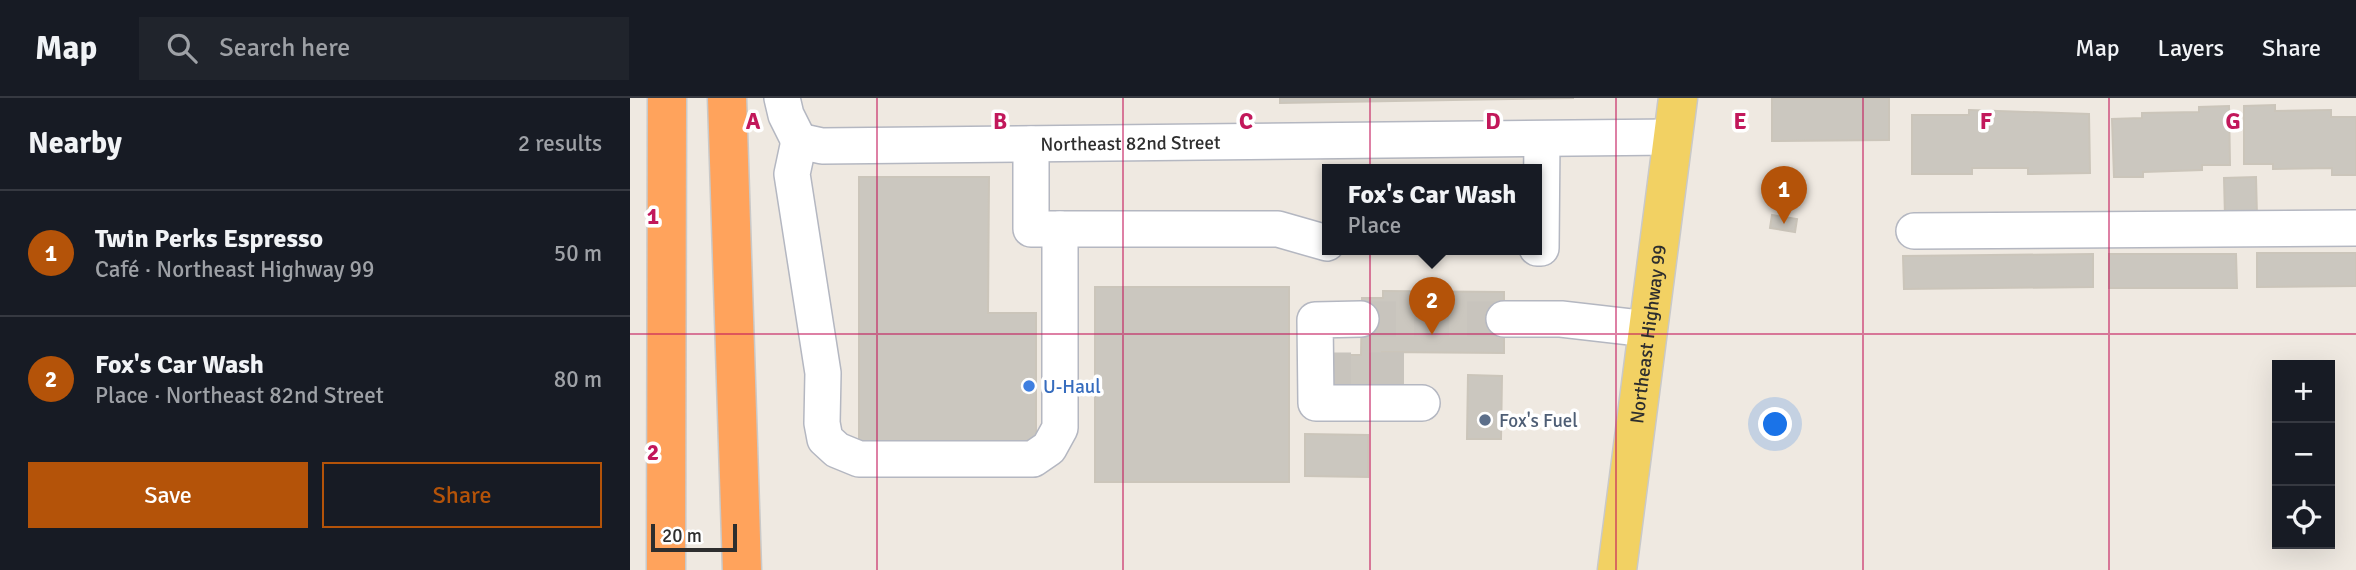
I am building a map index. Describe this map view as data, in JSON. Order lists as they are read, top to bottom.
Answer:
{
  "streets": {
    "main road": ["Northeast Highway 99"],
    "street": ["Northeast 82nd Street"]
  },
  "crossings": [
    ["Northeast 82nd Street", "Northeast Highway 99"]
  ],
  "places": ["U-Haul", "Fox's Fuel"],
  "scale_bar": "20 m",
  "page": {
    "header": "Map",
    "search": "Search here",
    "nav": ["Map", "Layers", "Share"],
    "heading": ["Nearby", "2 results"],
    "popup": ["Fox's Car Wash", "Place"],
    "pins": ["1", "2"],
    "list": [
      {
        "mark": "1",
        "name": "Twin Perks Espresso",
        "note": "Café · Northeast Highway 99",
        "value": "50 m"
      },
      {
        "mark": "2",
        "name": "Fox's Car Wash",
        "note": "Place · Northeast 82nd Street",
        "value": "80 m"
      }
    ],
    "map_buttons": ["+", "−"],
    "buttons": ["Save", "Share"],
    "scale": "20 m"
  },
  "grid": {
    "columns": [
      "A",
      "B",
      "C",
      "D",
      "E",
      "F",
      "G"
    ],
    "rows": ["1", "2"]
  }
}
